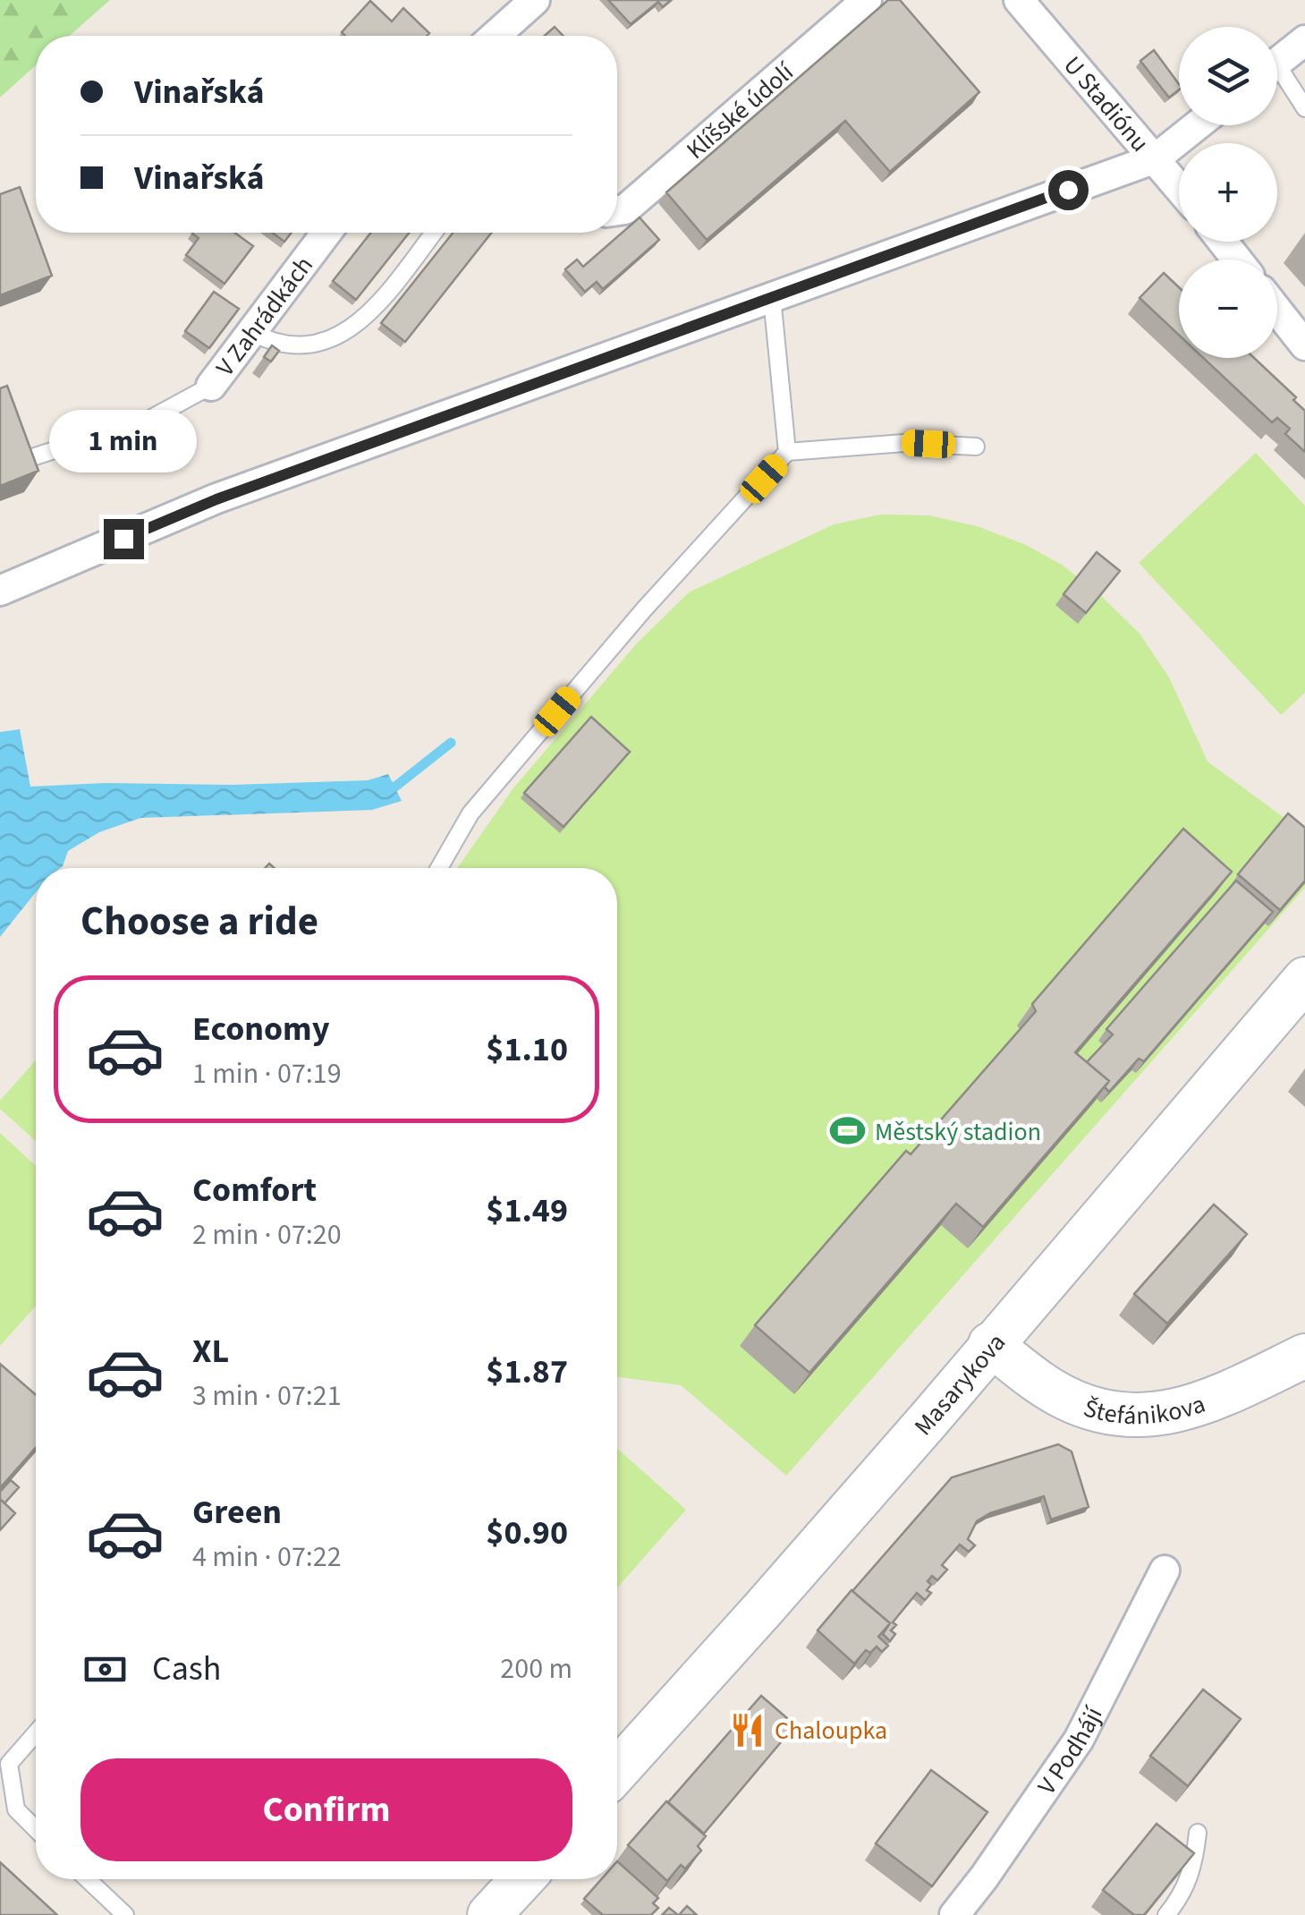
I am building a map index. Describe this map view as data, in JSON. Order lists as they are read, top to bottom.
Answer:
{
  "streets": {
    "street": [
      "U Stadiónu",
      "Klíšské údolí",
      "V Zahrádkách",
      "Masarykova",
      "Štefánikova",
      "V Podhájí"
    ]
  },
  "crossings": [
    ["Masarykova", "Štefánikova"]
  ],
  "places": {
    "sports": ["Městský stadion"],
    "restaurant": ["Chaloupka"]
  },
  "page": {
    "map_buttons": ["+", "−"],
    "banner": ["Vinařská", "Vinařská"],
    "bubble": "1 min",
    "heading": "Choose a ride",
    "list": [
      {
        "name": "Economy",
        "note": "1 min · 07:19",
        "value": "$1.10"
      },
      {
        "name": "Comfort",
        "note": "2 min · 07:20",
        "value": "$1.49"
      },
      {
        "name": "XL",
        "note": "3 min · 07:21",
        "value": "$1.87"
      },
      {
        "name": "Green",
        "note": "4 min · 07:22",
        "value": "$0.90"
      }
    ],
    "pay": ["Cash", "200 m"],
    "buttons": "Confirm"
  }
}
